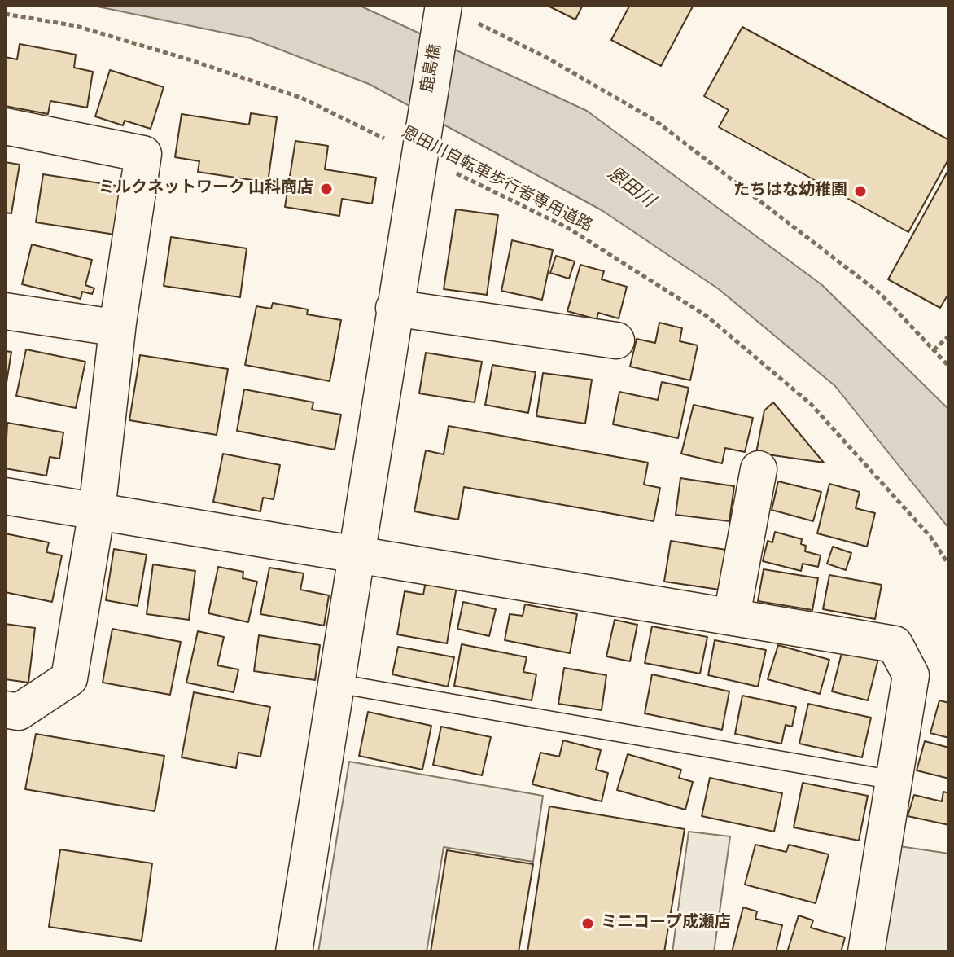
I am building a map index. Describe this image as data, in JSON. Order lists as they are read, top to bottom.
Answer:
{
  "streets": {
    "street": ["鹿島橋"],
    "path": ["恩田川自転車歩行者専用道路"]
  },
  "crossings": [
    ["鹿島橋", "恩田川自転車歩行者専用道路"]
  ],
  "water": ["恩田川"],
  "places": ["ミルクネットワーク 山科商店", "たちはな幼稚園", "ミニコープ成瀬店"]
}
